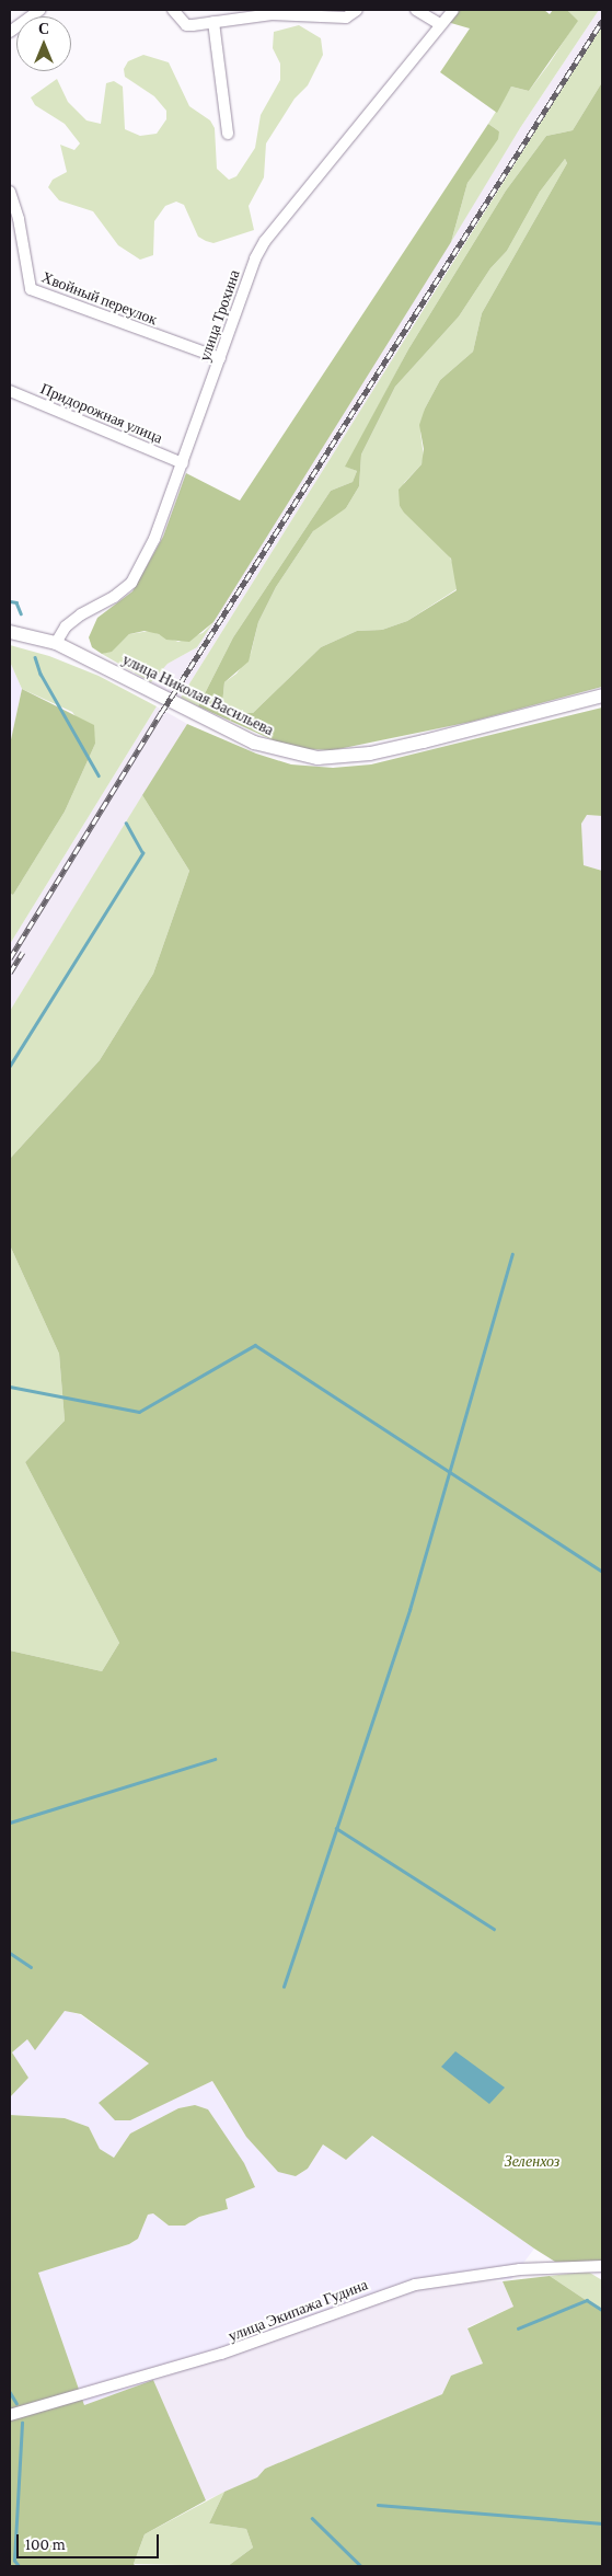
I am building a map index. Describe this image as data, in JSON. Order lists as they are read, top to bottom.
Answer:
{
  "streets": {
    "main road": ["улица Николая Васильева"],
    "street": [
      "Хвойный переулок",
      "улица Трохина",
      "Придорожная улица",
      "улица Экипажа Гудина"
    ]
  },
  "crossings": [
    ["Хвойный переулок", "улица Трохина"],
    ["улица Трохина", "Придорожная улица"],
    ["улица Трохина", "улица Николая Васильева"]
  ],
  "parks": ["Зеленхоз"],
  "scale_bar": "100 m",
  "north": "top"
}
